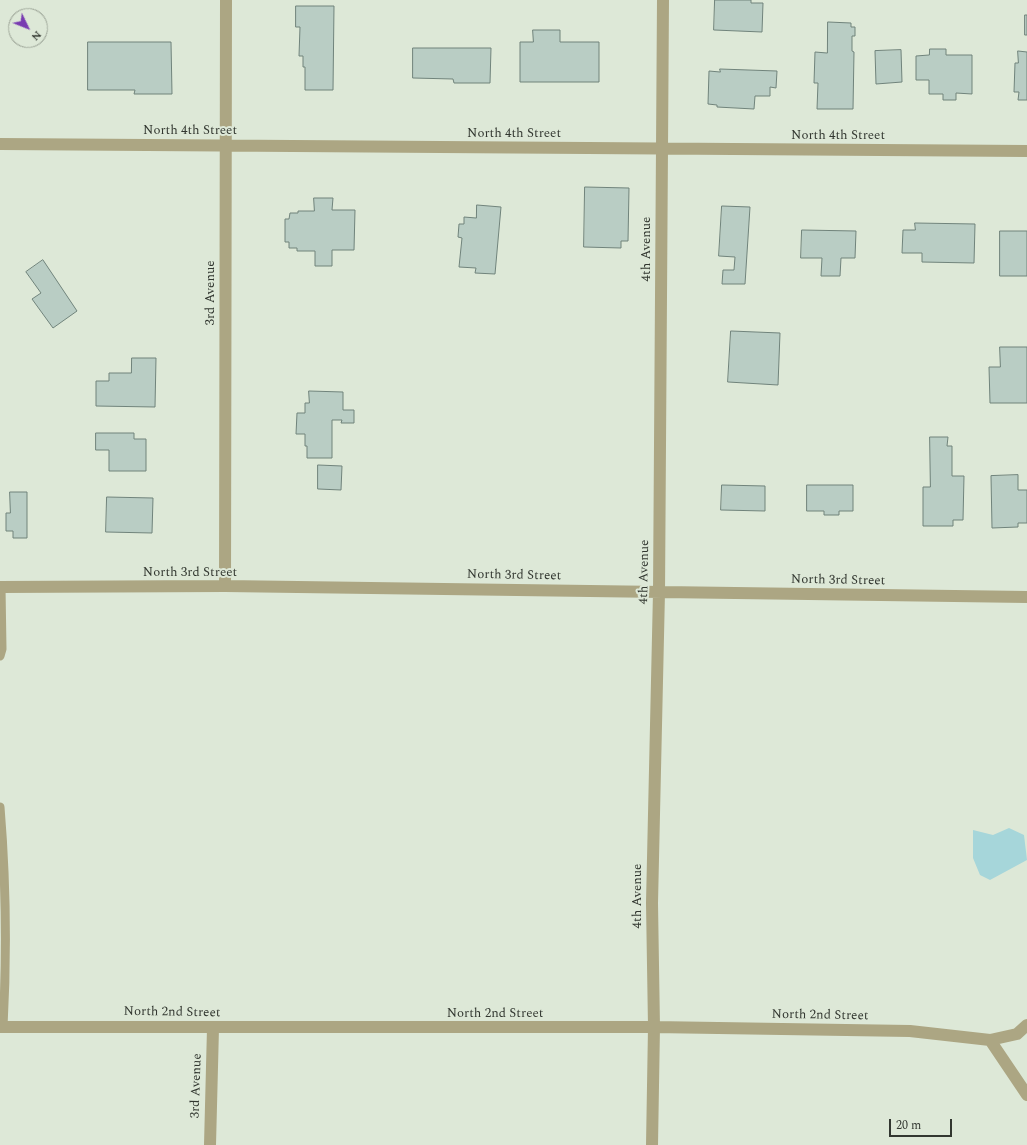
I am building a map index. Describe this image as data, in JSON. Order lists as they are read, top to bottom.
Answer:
{
  "streets": {
    "street": [
      "North 4th Street",
      "4th Avenue",
      "3rd Avenue",
      "North 3rd Street",
      "North 2nd Street"
    ]
  },
  "crossings": [
    ["North 4th Street", "4th Avenue"],
    ["North 4th Street", "3rd Avenue"],
    ["4th Avenue", "North 3rd Street"],
    ["4th Avenue", "North 2nd Street"],
    ["3rd Avenue", "North 3rd Street"],
    ["3rd Avenue", "North 2nd Street"]
  ],
  "scale_bar": "20 m",
  "north": "bottom right"
}
